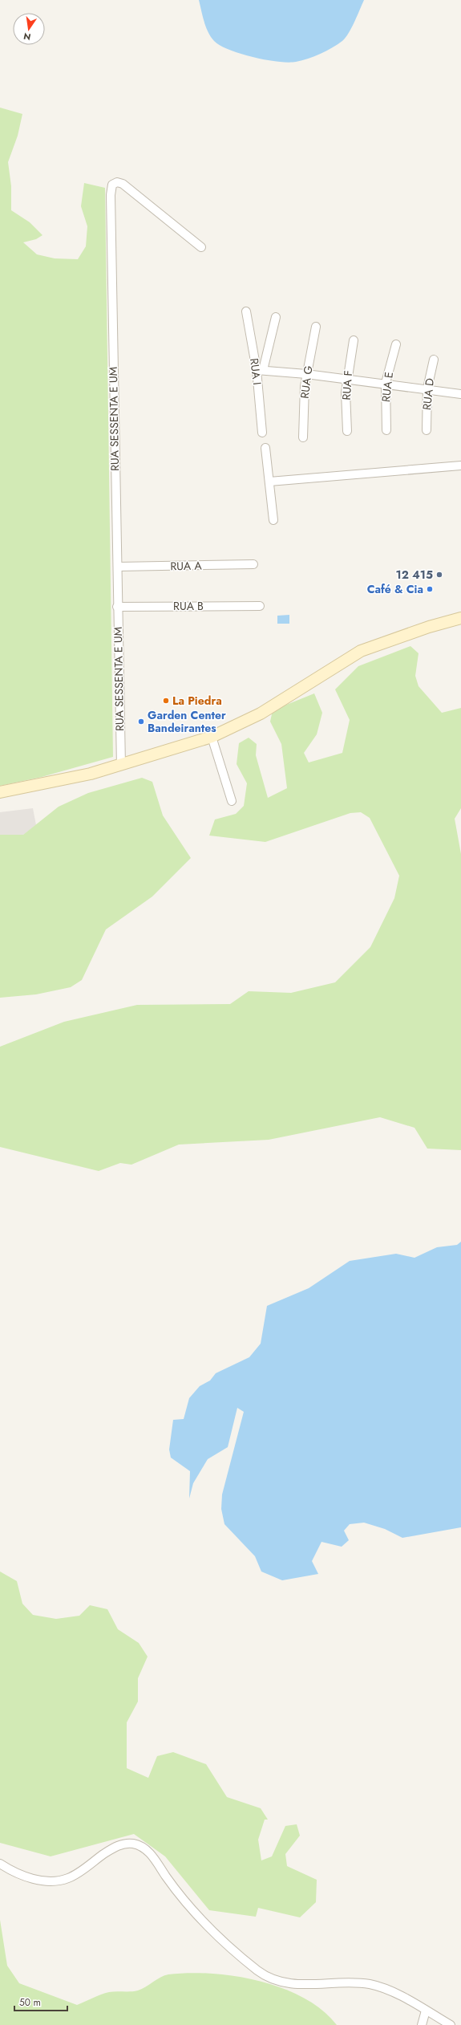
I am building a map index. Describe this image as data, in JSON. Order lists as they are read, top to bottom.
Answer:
{
  "streets": {
    "street": [
      "RUA I",
      "RUA G",
      "RUA F",
      "RUA E",
      "RUA D",
      "RUA SESSENTA E UM",
      "RUA A",
      "RUA B"
    ]
  },
  "crossings": [
    ["RUA SESSENTA E UM", "RUA A"],
    ["RUA SESSENTA E UM", "RUA B"]
  ],
  "places": [
    "12 415",
    "Café & Cia",
    "La Piedra",
    "Garden Center Bandeirantes"
  ],
  "scale_bar": "50 m",
  "north": "bottom"
}
